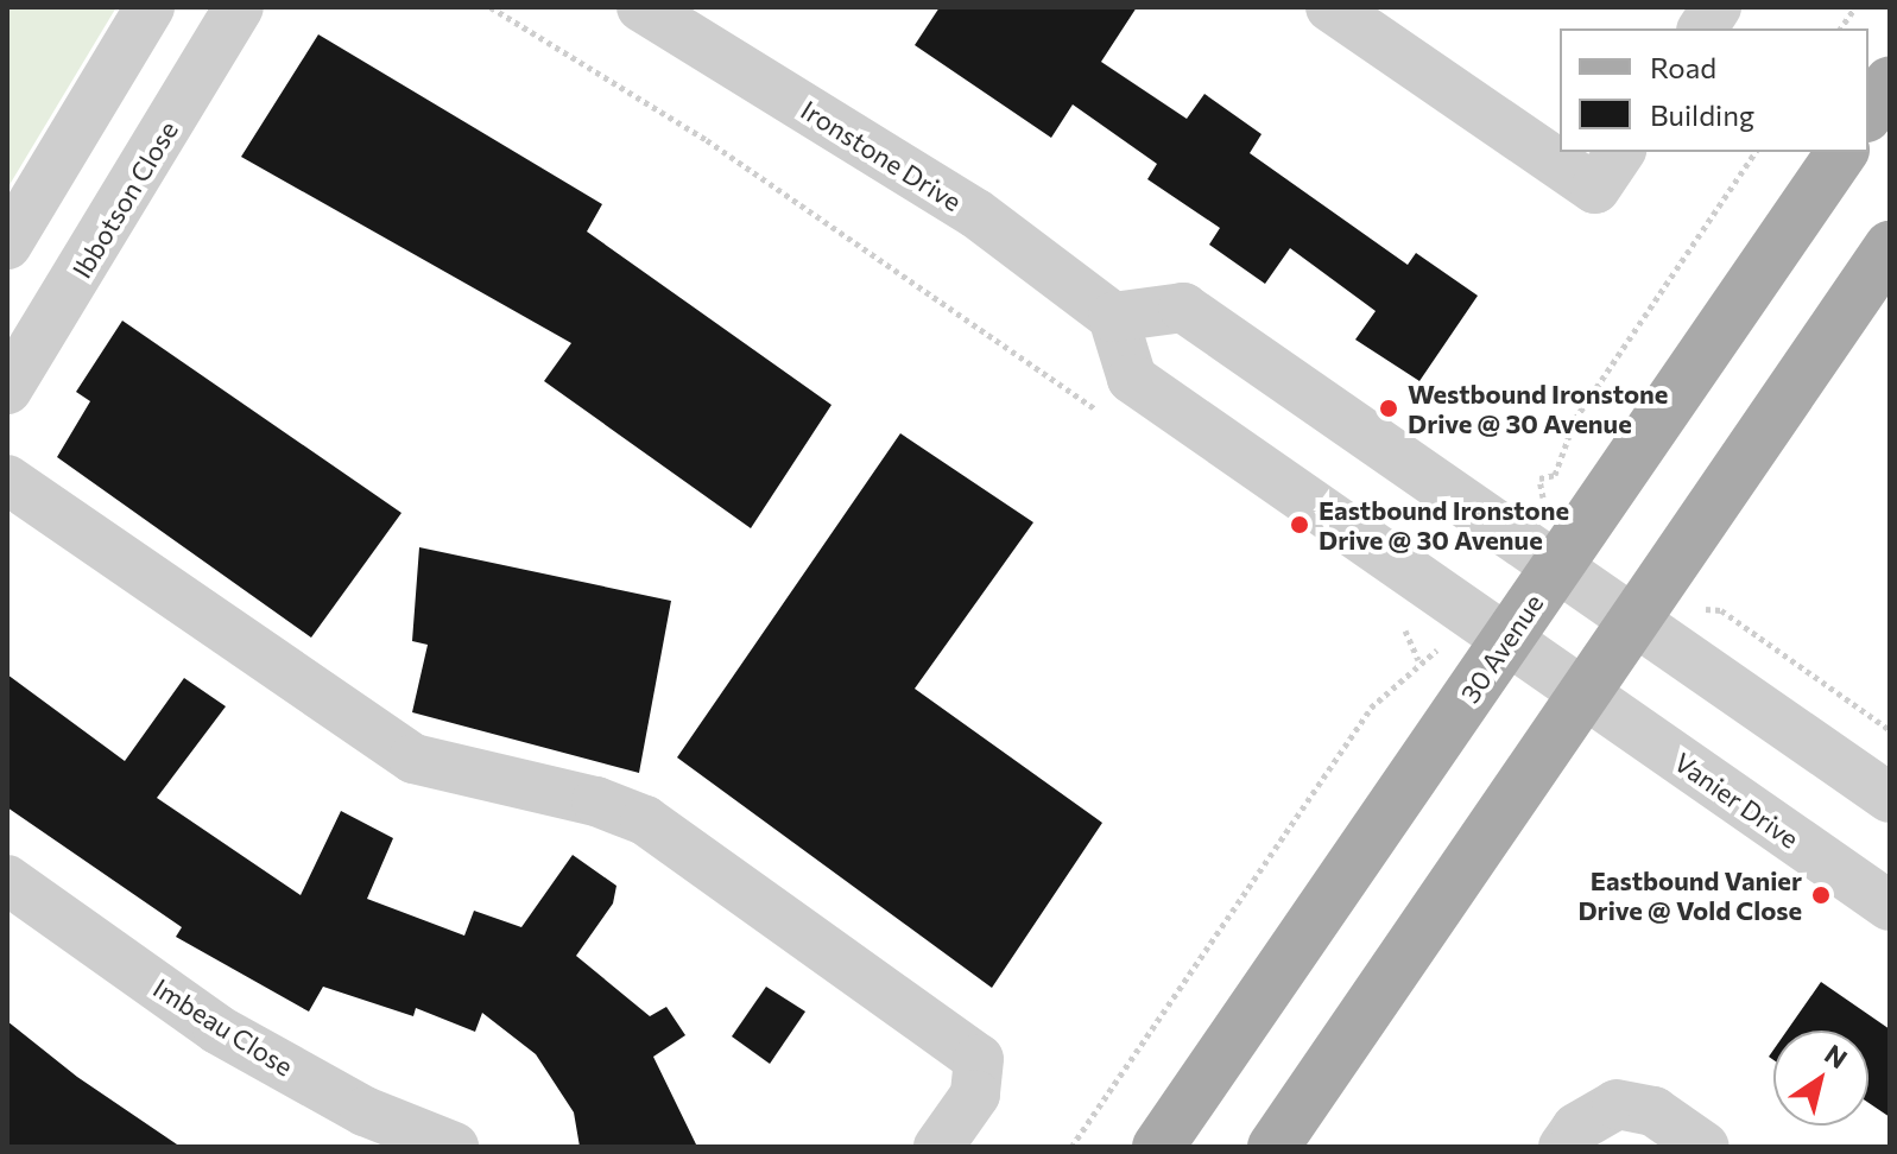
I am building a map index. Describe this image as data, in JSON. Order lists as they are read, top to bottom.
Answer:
{
  "streets": {
    "main road": ["30 Avenue"],
    "street": [
      "Ironstone Drive",
      "Ibbotson Close",
      "Vanier Drive",
      "Imbeau Close"
    ]
  },
  "crossings": [
    ["30 Avenue", "Vanier Drive"]
  ],
  "places": ["Westbound Ironstone Drive @ 30 Avenue", "Eastbound Ironstone Drive @ 30 Avenue", "Eastbound Vanier Drive @ Vold Close"],
  "legend": ["Road", "Building"],
  "north": "top right"
}
